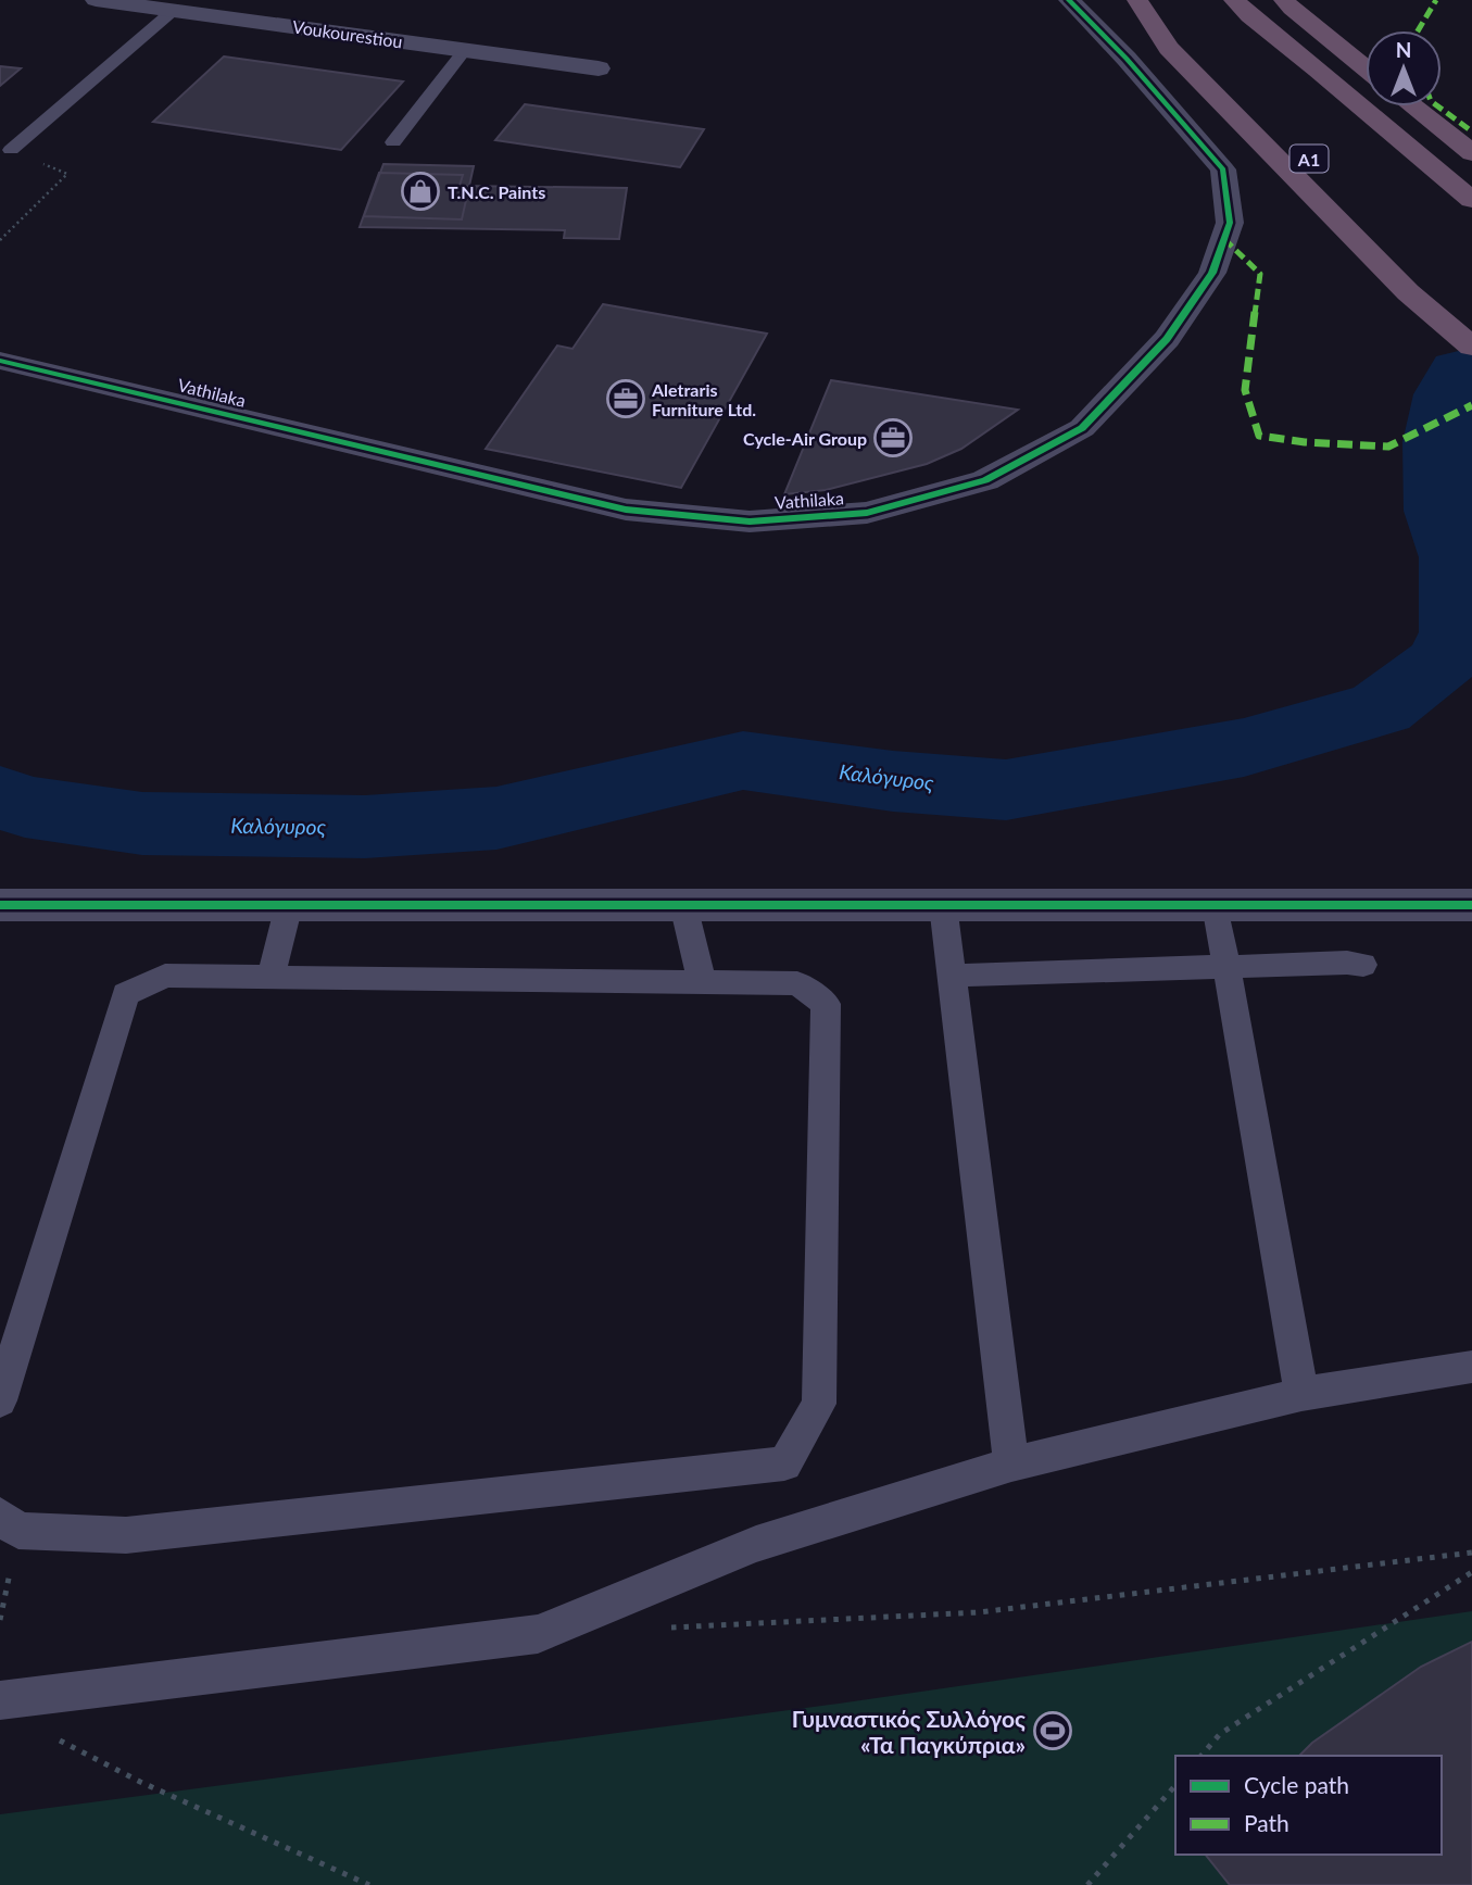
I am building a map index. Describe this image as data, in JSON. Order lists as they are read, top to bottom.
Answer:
{
  "streets": {
    "highway": ["A1"],
    "street": ["Voukourestiou", "Vathilaka"]
  },
  "water": ["Καλόγυρος"],
  "places": {
    "shop": ["T.N.C. Paints"],
    "office": ["Aletraris Furniture Ltd.", "Cycle-Air Group"],
    "sports": ["Γυμναστικός Συλλόγος «Τα Παγκύπρια»"]
  },
  "legend": ["Cycle path", "Path"],
  "north": "top"
}
